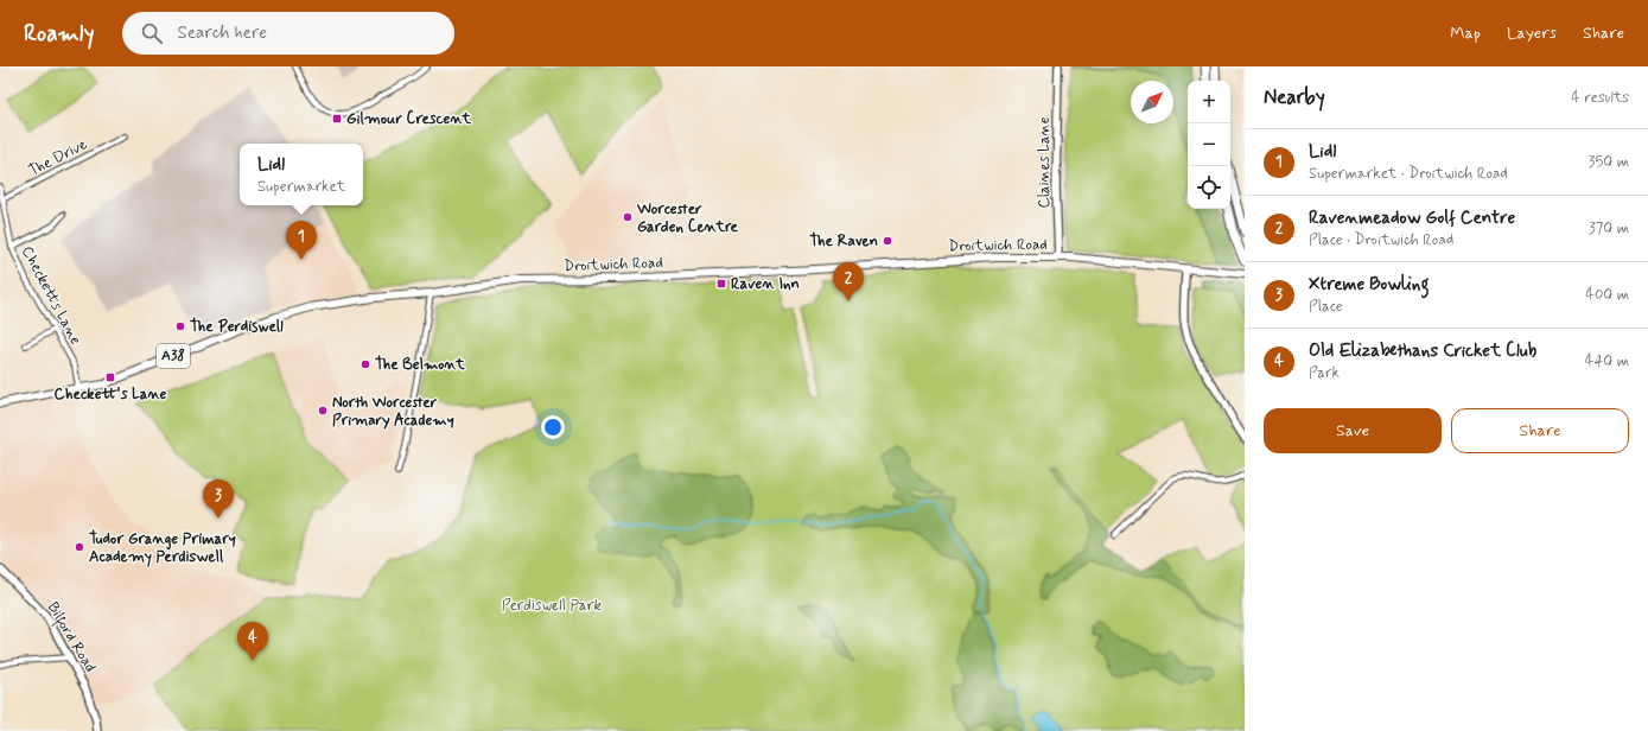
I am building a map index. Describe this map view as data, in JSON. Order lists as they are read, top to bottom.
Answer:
{
  "streets": {
    "main road": ["Droitwich Road", "A38"],
    "street": [
      "The Drive",
      "Claines Lane",
      "Checketts Lane",
      "Bilford Road"
    ]
  },
  "crossings": [
    ["The Drive", "Checketts Lane"],
    ["Claines Lane", "Droitwich Road"],
    ["Droitwich Road", "Checketts Lane"]
  ],
  "parks": ["Perdiswell Park"],
  "places": {
    "transit": ["Gilmour Crescent", "Raven Inn", "Checkett's Lane"],
    "other": [
      "Worcester Garden Centre",
      "The Raven",
      "The Perdiswell",
      "The Belmont",
      "North Worcester Primary Academy",
      "Tudor Grange Primary Academy Perdiswell"
    ]
  },
  "north": "top right",
  "page": {
    "header": "Roamly",
    "search": "Search here",
    "nav": ["Map", "Layers", "Share"],
    "heading": ["Nearby", "4 results"],
    "map_buttons": ["+", "−"],
    "list": [
      {
        "mark": "1",
        "name": "Lidl",
        "note": "Supermarket · Droitwich Road",
        "value": "350 m"
      },
      {
        "mark": "2",
        "name": "Ravenmeadow Golf Centre",
        "note": "Place · Droitwich Road",
        "value": "370 m"
      },
      {
        "mark": "3",
        "name": "Xtreme Bowling",
        "note": "Place",
        "value": "400 m"
      },
      {
        "mark": "4",
        "name": "Old Elizabethans Cricket Club",
        "note": "Park",
        "value": "440 m"
      }
    ],
    "popup": ["Lidl", "Supermarket"],
    "pins": [
      "1",
      "2",
      "3",
      "4"
    ],
    "buttons": ["Save", "Share"]
  }
}
